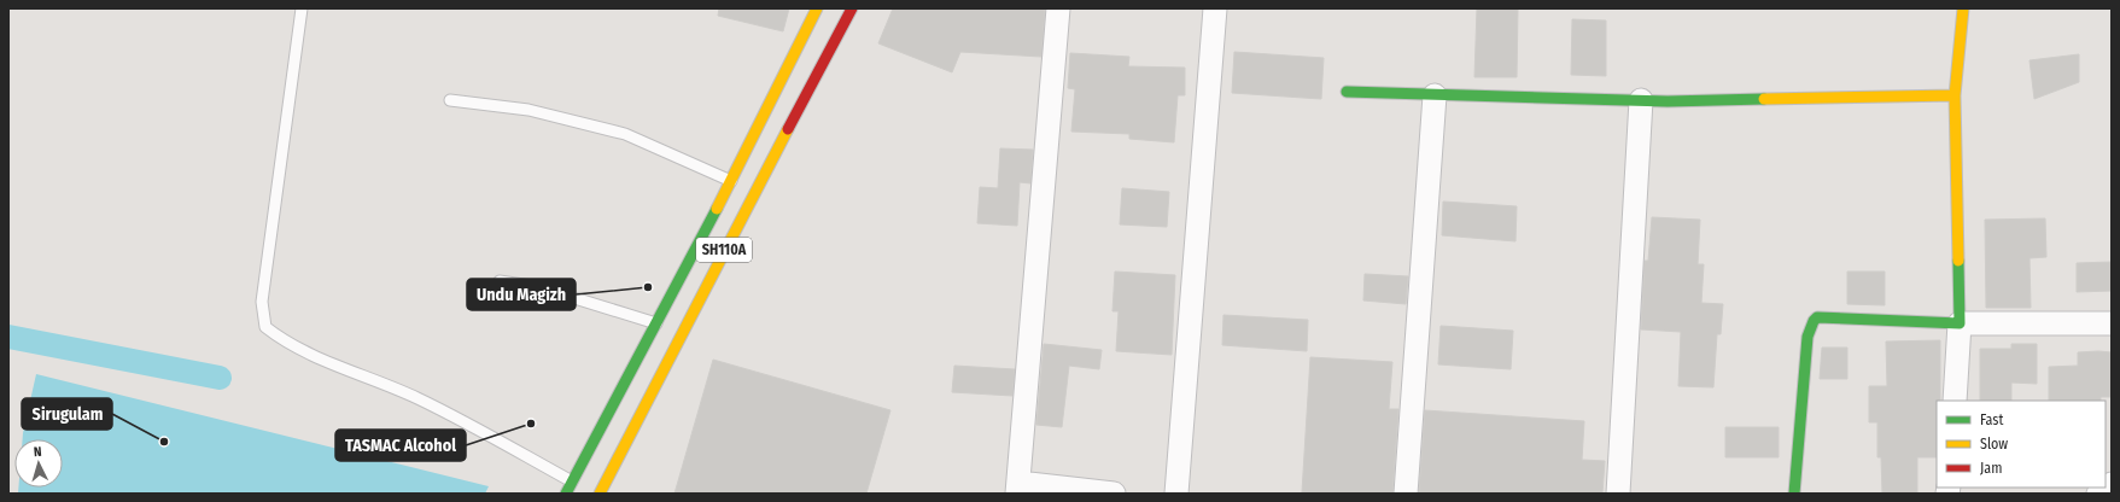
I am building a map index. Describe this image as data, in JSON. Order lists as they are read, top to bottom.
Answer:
{
  "streets": {
    "street": ["SH110A"]
  },
  "places": ["Undu Magizh", "TASMAC Alcohol", "Sirugulam"],
  "legend": ["Fast", "Slow", "Jam"],
  "north": "top"
}
